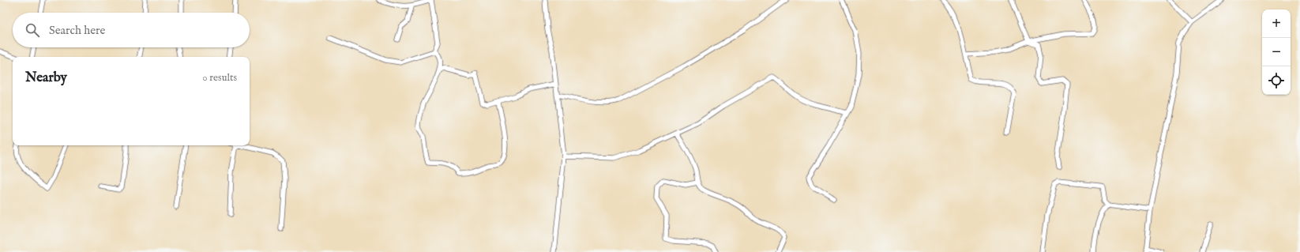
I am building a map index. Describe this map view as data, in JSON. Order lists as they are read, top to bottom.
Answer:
{
  "page": {
    "map_buttons": ["+", "−"],
    "search": "Search here",
    "heading": ["Nearby", "0 results"]
  }
}
